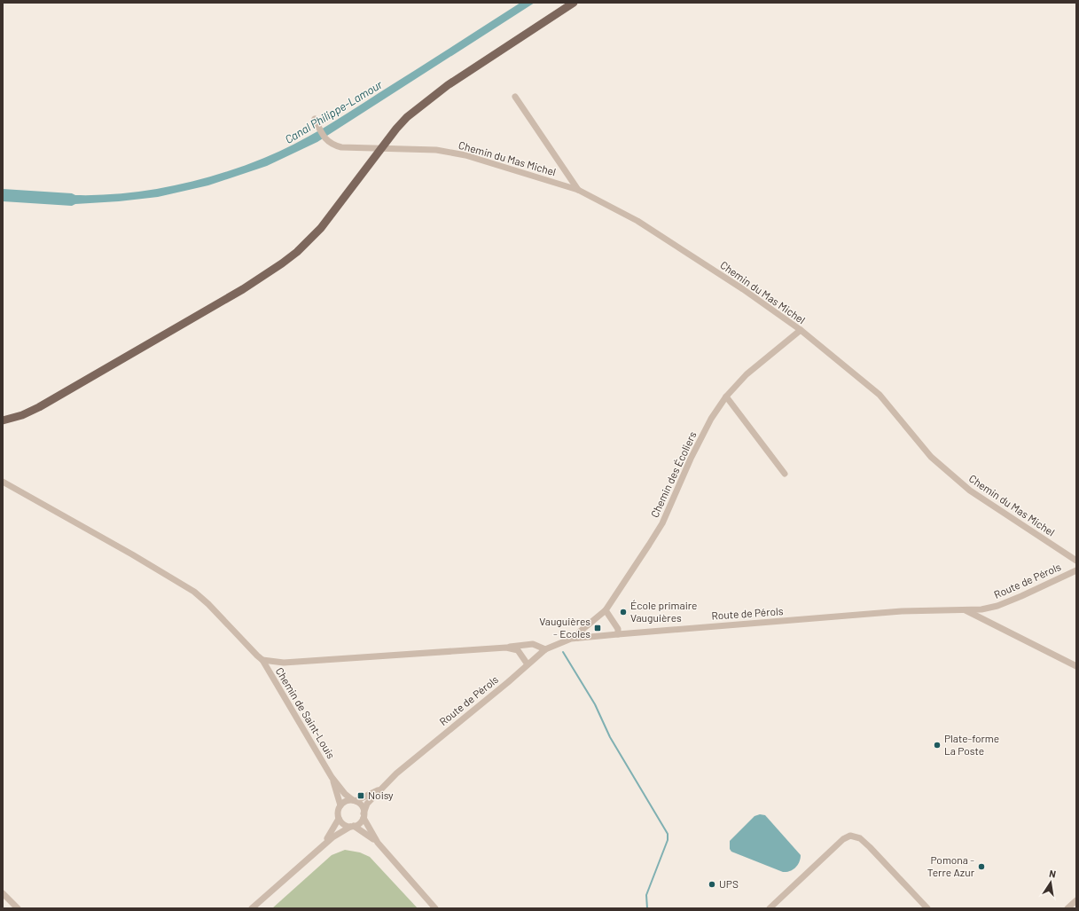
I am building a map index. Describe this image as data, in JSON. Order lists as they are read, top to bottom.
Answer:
{
  "streets": {
    "street": [
      "Chemin du Mas Michel",
      "Chemin des Écoliers",
      "Route de Pérols",
      "Chemin de Saint-Louis"
    ]
  },
  "crossings": [
    ["Chemin du Mas Michel", "Chemin des Écoliers"],
    ["Chemin des Écoliers", "Route de Pérols"],
    ["Route de Pérols", "Chemin de Saint-Louis"]
  ],
  "water": ["Canal Philippe-Lamour"],
  "places": {
    "other": [
      "École primaire Vauguières",
      "Plate-forme La Poste",
      "Pomona - Terre Azur",
      "UPS"
    ],
    "transit": ["Vauguières - Ecoles", "Noisy"]
  },
  "north": "top"
}
